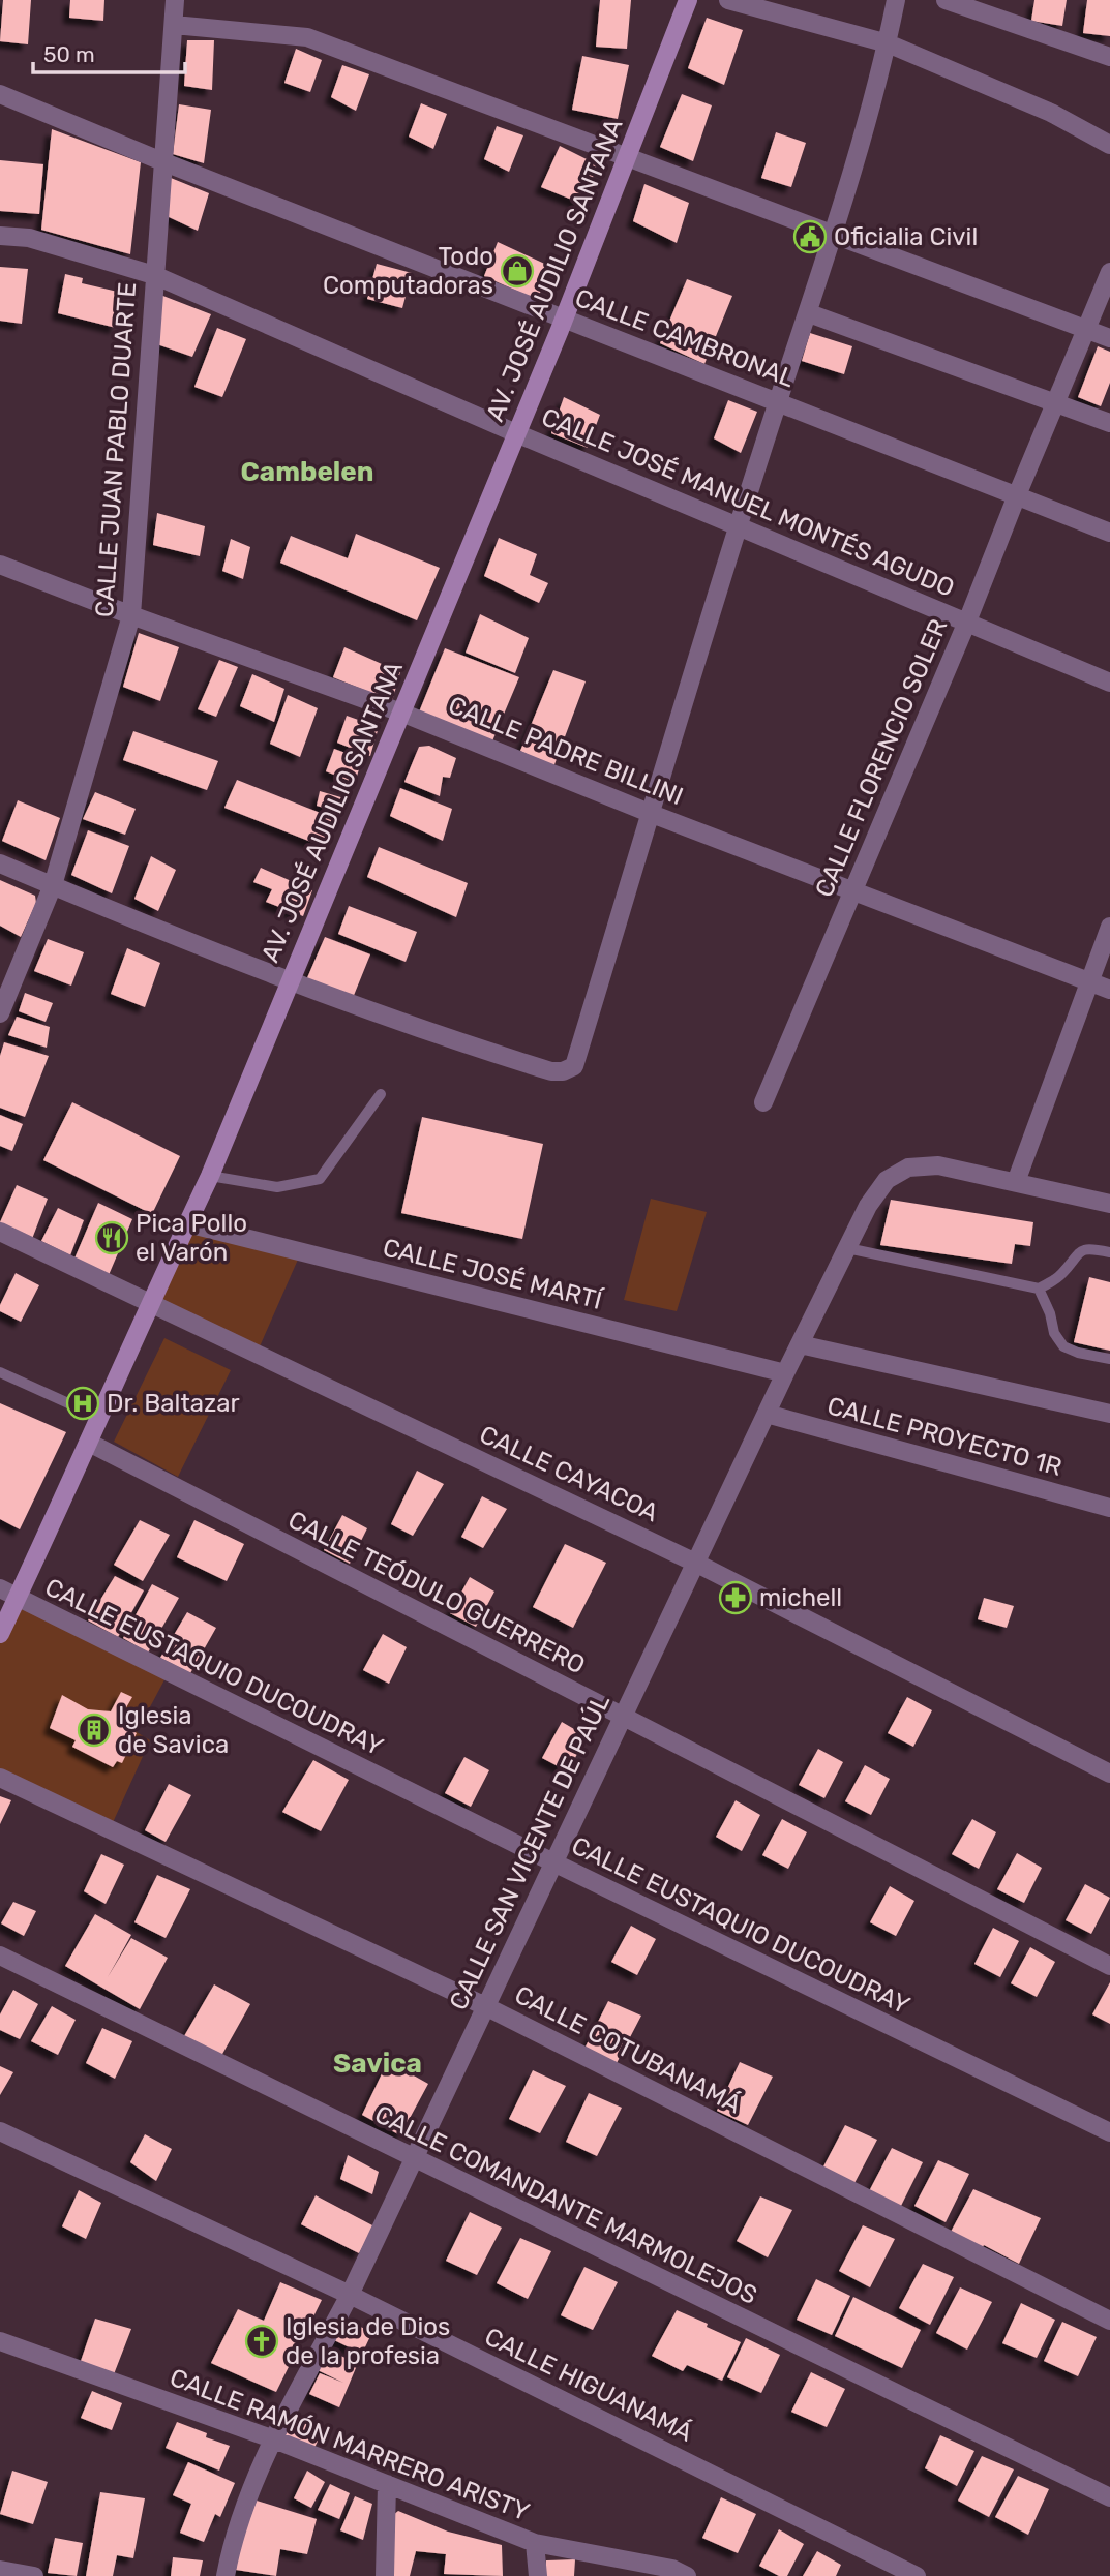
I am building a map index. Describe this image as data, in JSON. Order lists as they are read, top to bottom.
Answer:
{
  "streets": {
    "main road": ["AV. JOSÉ AUDILIO SANTANA"],
    "street": [
      "CALLE CAMBRONAL",
      "CALLE JUAN PABLO DUARTE",
      "CALLE JOSÉ MANUEL MONTÉS AGUDO",
      "CALLE PADRE BILLINI",
      "CALLE FLORENCIO SOLER",
      "CALLE JOSÉ MARTÍ",
      "CALLE PROYECTO 1R",
      "CALLE CAYACOA",
      "CALLE TEÓDULO GUERRERO",
      "CALLE EUSTAQUIO DUCOUDRAY",
      "CALLE SAN VICENTE DE PAÚL",
      "CALLE COTUBANAMÁ",
      "CALLE COMANDANTE MARMOLEJOS",
      "CALLE HIGUANAMÁ",
      "CALLE RAMÓN MARRERO ARISTY"
    ]
  },
  "crossings": [
    ["AV. JOSÉ AUDILIO SANTANA", "CALLE CAMBRONAL"],
    ["AV. JOSÉ AUDILIO SANTANA", "CALLE JOSÉ MANUEL MONTÉS AGUDO"],
    ["AV. JOSÉ AUDILIO SANTANA", "CALLE PADRE BILLINI"],
    ["AV. JOSÉ AUDILIO SANTANA", "CALLE JOSÉ MARTÍ"],
    ["AV. JOSÉ AUDILIO SANTANA", "CALLE CAYACOA"],
    ["AV. JOSÉ AUDILIO SANTANA", "CALLE TEÓDULO GUERRERO"],
    ["AV. JOSÉ AUDILIO SANTANA", "CALLE EUSTAQUIO DUCOUDRAY"],
    ["CALLE CAMBRONAL", "CALLE JUAN PABLO DUARTE"],
    ["CALLE CAMBRONAL", "CALLE FLORENCIO SOLER"],
    ["CALLE JUAN PABLO DUARTE", "CALLE JOSÉ MANUEL MONTÉS AGUDO"],
    ["CALLE JUAN PABLO DUARTE", "CALLE PADRE BILLINI"],
    ["CALLE JOSÉ MANUEL MONTÉS AGUDO", "CALLE FLORENCIO SOLER"],
    ["CALLE PADRE BILLINI", "CALLE FLORENCIO SOLER"],
    ["CALLE JOSÉ MARTÍ", "CALLE SAN VICENTE DE PAÚL"],
    ["CALLE PROYECTO 1R", "CALLE SAN VICENTE DE PAÚL"],
    ["CALLE CAYACOA", "CALLE SAN VICENTE DE PAÚL"],
    ["CALLE TEÓDULO GUERRERO", "CALLE SAN VICENTE DE PAÚL"],
    ["CALLE EUSTAQUIO DUCOUDRAY", "CALLE SAN VICENTE DE PAÚL"],
    ["CALLE SAN VICENTE DE PAÚL", "CALLE COTUBANAMÁ"],
    ["CALLE SAN VICENTE DE PAÚL", "CALLE COMANDANTE MARMOLEJOS"],
    ["CALLE SAN VICENTE DE PAÚL", "CALLE HIGUANAMÁ"],
    ["CALLE SAN VICENTE DE PAÚL", "CALLE RAMÓN MARRERO ARISTY"]
  ],
  "districts": ["Cambelen", "Savica"],
  "places": {
    "public building": ["Oficialia Civil"],
    "shop": ["Todo Computadoras"],
    "restaurant": ["Pica Pollo el Varón"],
    "hospital": ["Dr. Baltazar"],
    "pharmacy": ["michell"],
    "building": ["Iglesia de Savica"],
    "church": ["Iglesia de Dios de la profesia"]
  },
  "scale_bar": "50 m"
}
